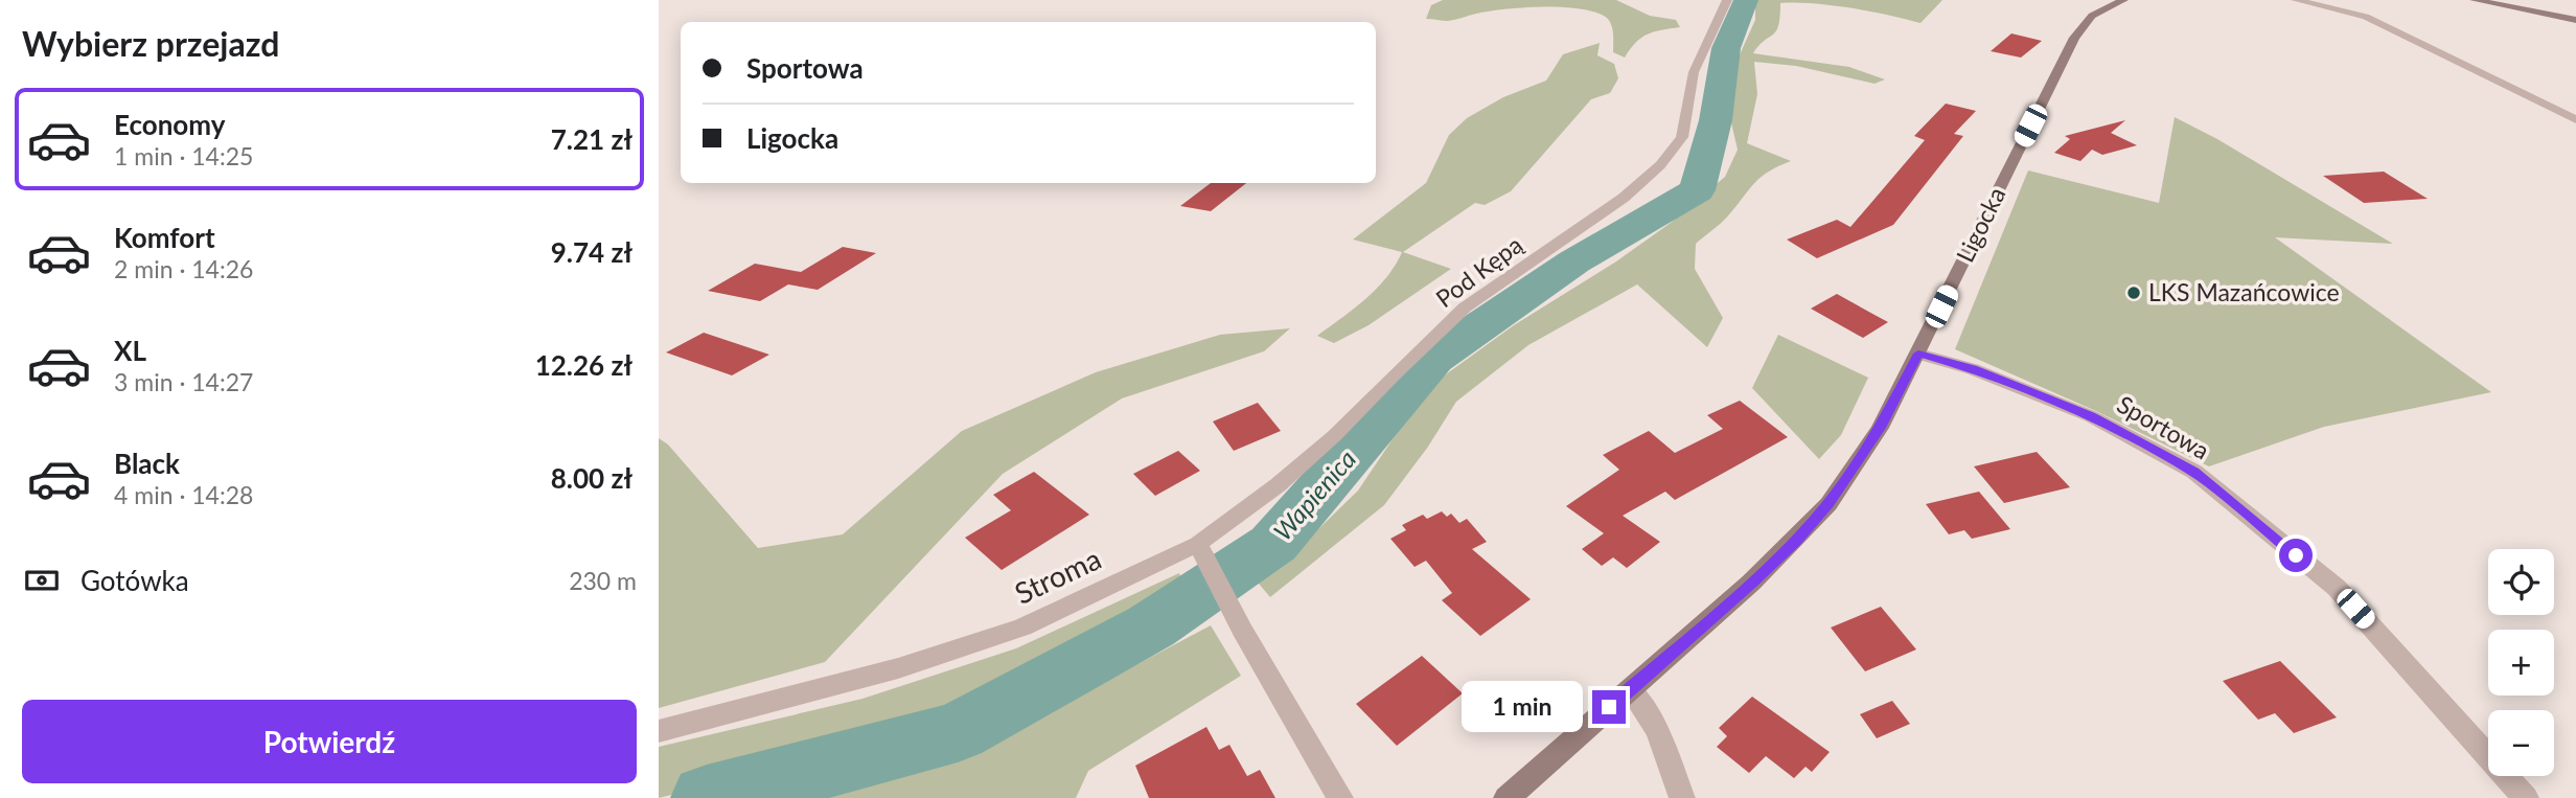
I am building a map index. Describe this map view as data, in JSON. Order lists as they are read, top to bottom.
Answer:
{
  "streets": {
    "street": [
      "Ligocka",
      "Pod Kępą",
      "Sportowa",
      "Stroma"
    ]
  },
  "crossings": [
    ["Ligocka", "Sportowa"],
    ["Pod Kępą", "Stroma"]
  ],
  "water": ["Wapienica"],
  "places": ["LKS Mazańcowice"],
  "page": {
    "heading": "Wybierz przejazd",
    "banner": ["Sportowa", "Ligocka"],
    "list": [
      {
        "name": "Economy",
        "note": "1 min · 14:25",
        "value": "7.21 zł"
      },
      {
        "name": "Komfort",
        "note": "2 min · 14:26",
        "value": "9.74 zł"
      },
      {
        "name": "XL",
        "note": "3 min · 14:27",
        "value": "12.26 zł"
      },
      {
        "name": "Black",
        "note": "4 min · 14:28",
        "value": "8.00 zł"
      }
    ],
    "pay": ["Gotówka", "230 m"],
    "map_buttons": ["+", "−"],
    "bubble": "1 min",
    "buttons": "Potwierdź"
  }
}
